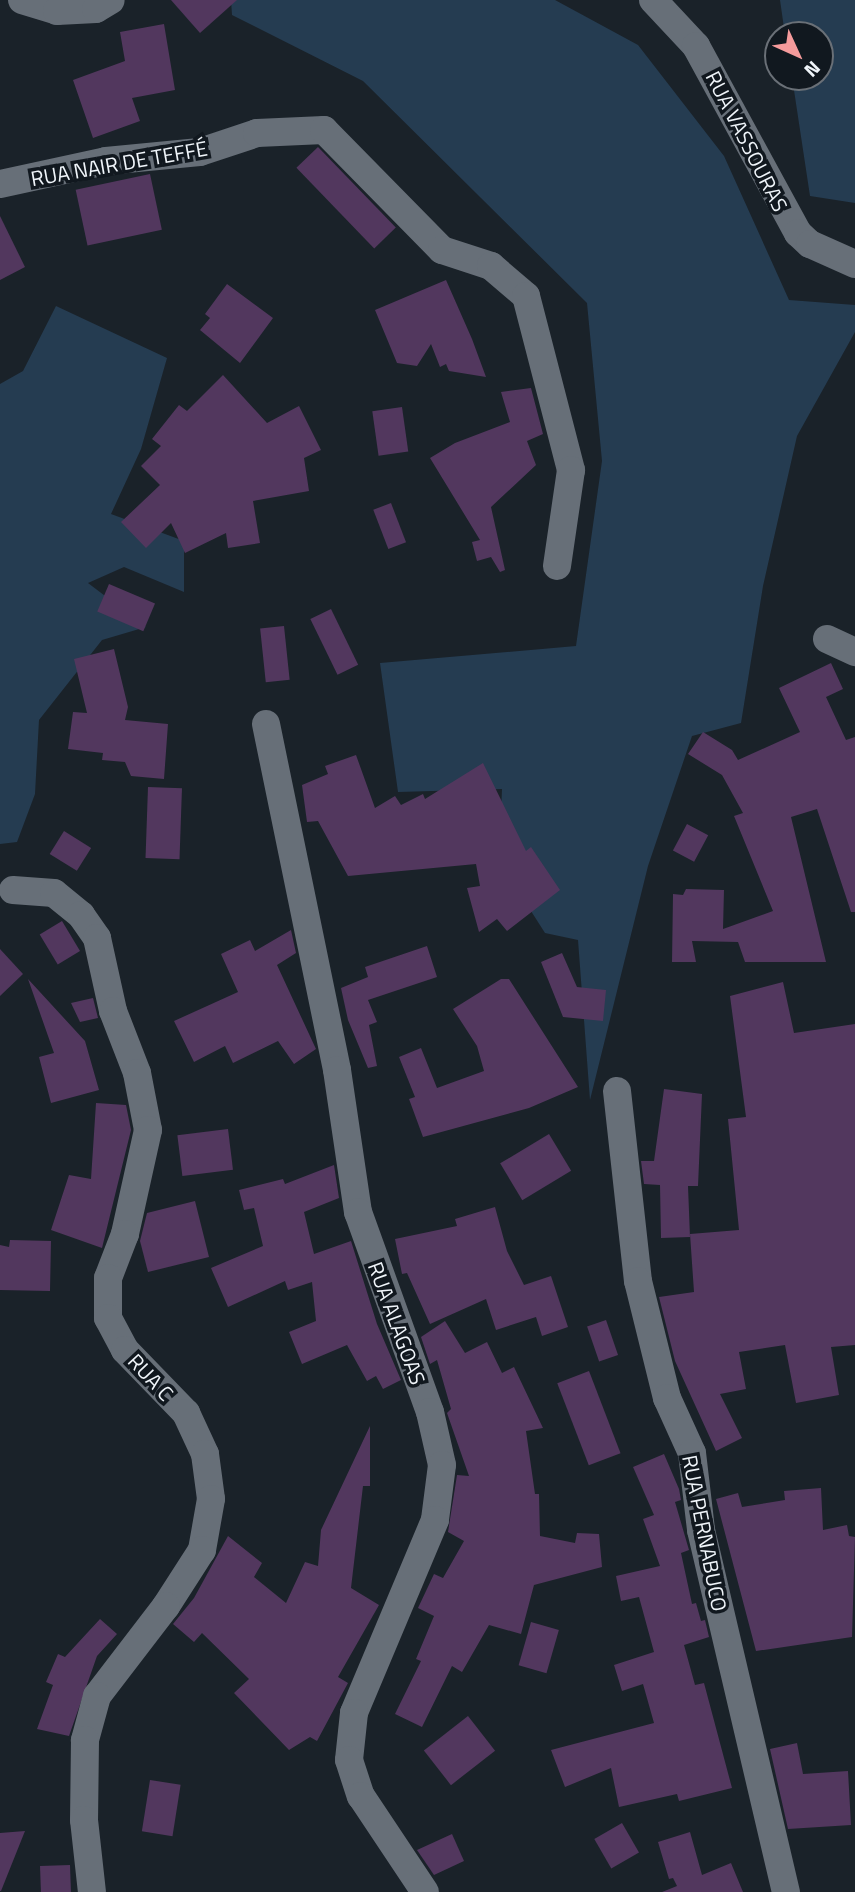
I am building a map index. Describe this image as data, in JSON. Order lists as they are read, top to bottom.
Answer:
{
  "streets": {
    "street": [
      "RUA VASSOURAS",
      "RUA NAIR DE TEFFÉ",
      "RUA ALAGOAS",
      "RUA C",
      "RUA PERNABUCO"
    ]
  },
  "north": "bottom right"
}
